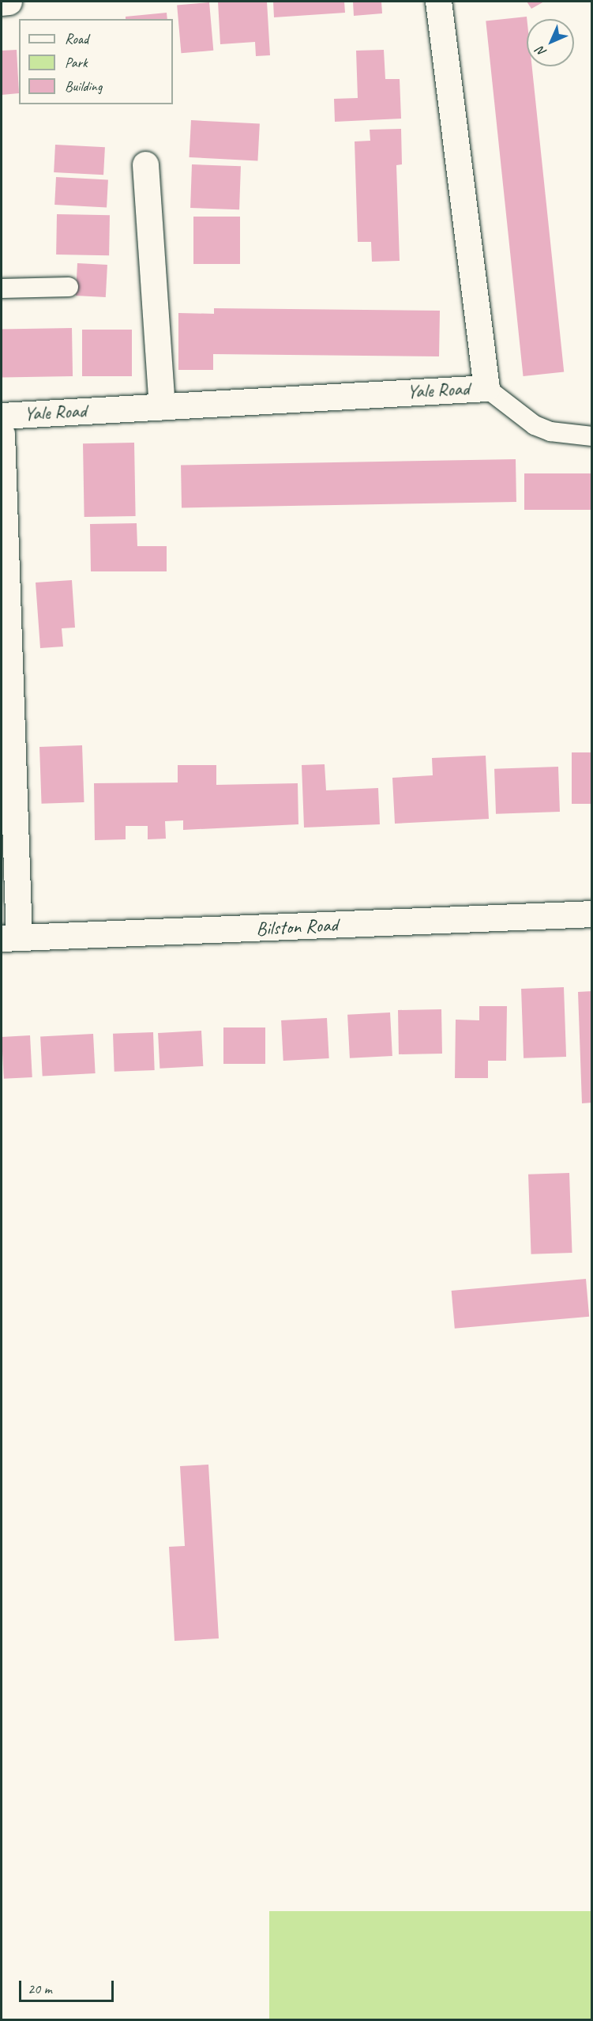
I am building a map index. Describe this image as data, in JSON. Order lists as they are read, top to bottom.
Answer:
{
  "streets": {
    "street": ["Yale Road", "Bilston Road"]
  },
  "legend": ["Road", "Park", "Building"],
  "scale_bar": "20 m",
  "north": "bottom left"
}
